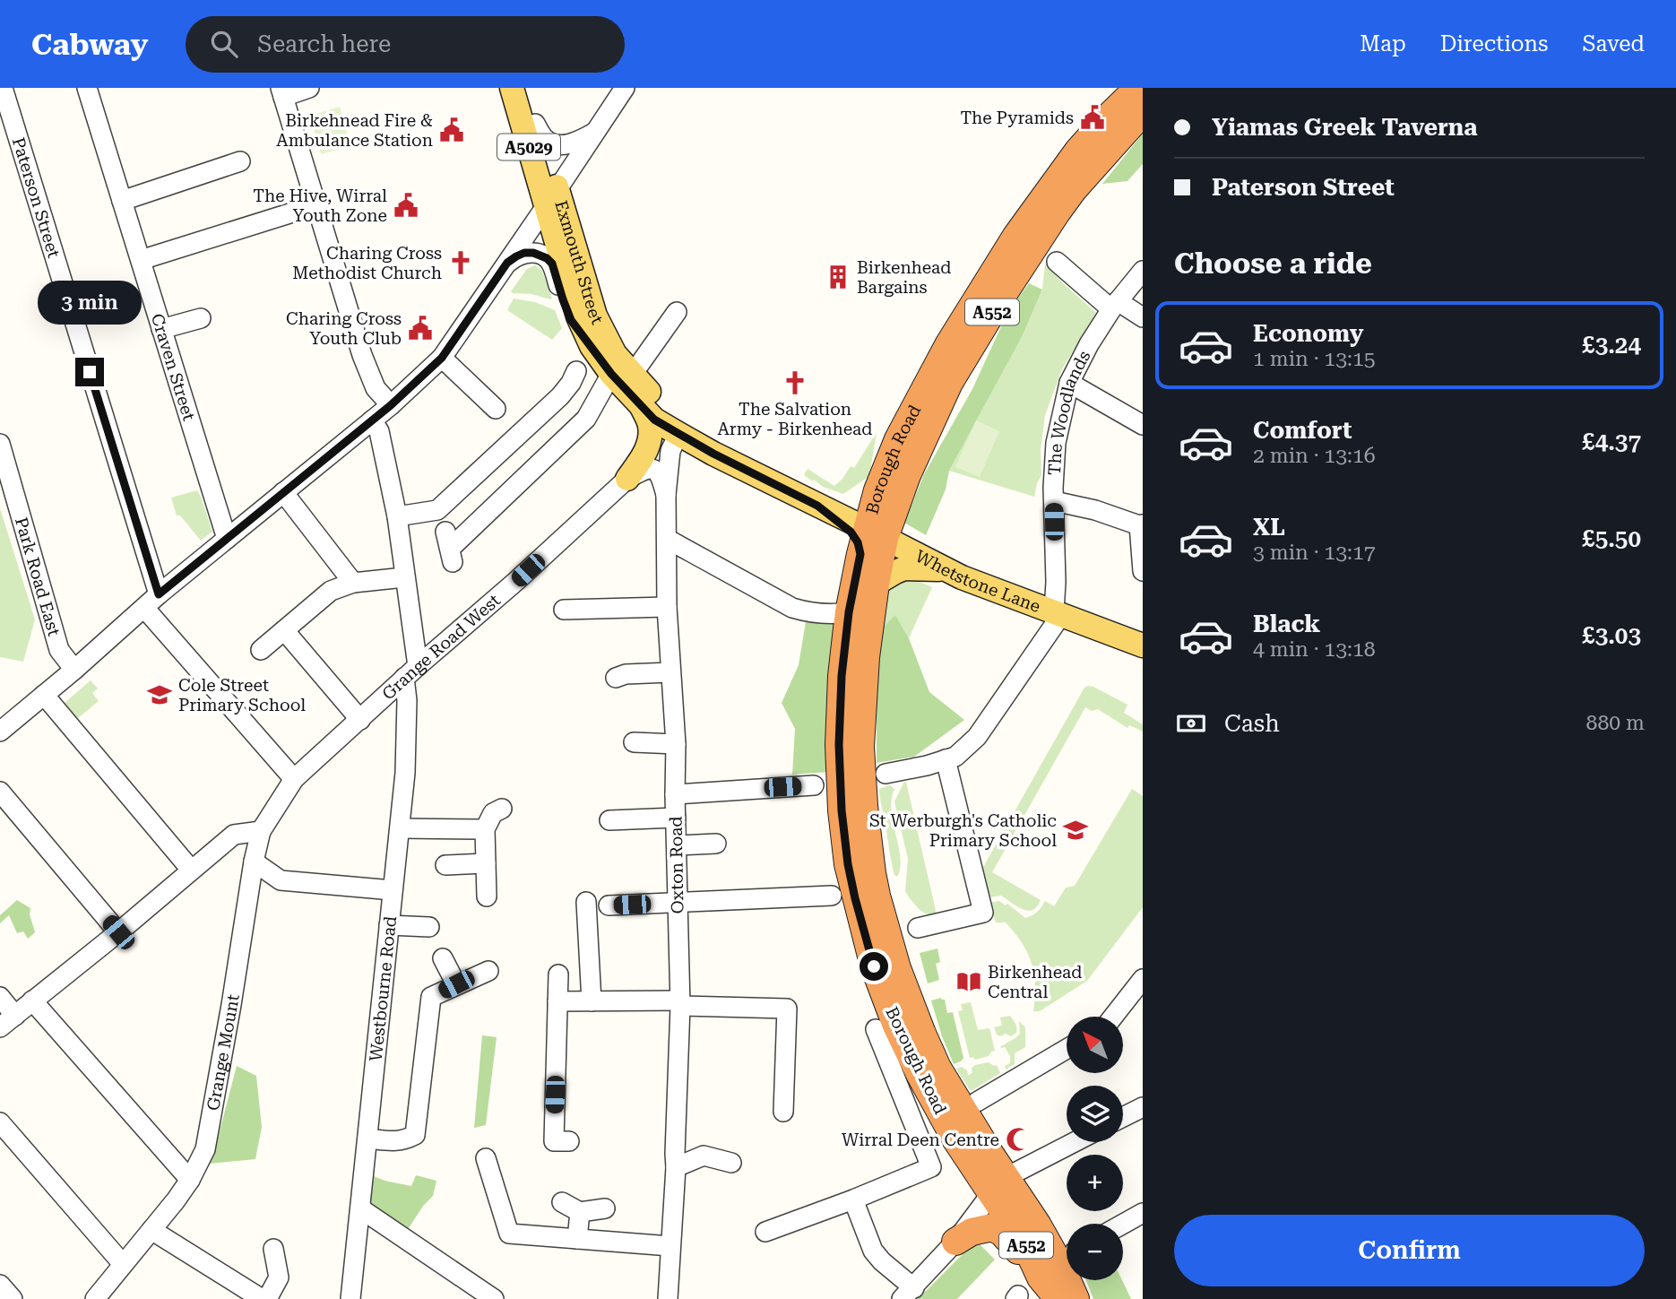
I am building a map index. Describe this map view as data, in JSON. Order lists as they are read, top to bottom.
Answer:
{
  "streets": {
    "highway": ["A552", "Borough Road"],
    "main road": ["A5029", "Exmouth Street", "Whetstone Lane"],
    "street": [
      "Paterson Street",
      "Craven Street",
      "The Woodlands",
      "Park Road East",
      "Grange Road West",
      "Oxton Road",
      "Westbourne Road",
      "Grange Mount"
    ]
  },
  "crossings": [
    ["A5029", "Exmouth Street"],
    ["A5029", "A552"],
    ["A5029", "Borough Road"],
    ["A5029", "Whetstone Lane"],
    ["A5029", "Oxton Road"],
    ["Exmouth Street", "Oxton Road"],
    ["A552", "Borough Road"],
    ["A552", "Whetstone Lane"],
    ["The Woodlands", "Whetstone Lane"],
    ["Borough Road", "Whetstone Lane"],
    ["Grange Road West", "Oxton Road"],
    ["Grange Road West", "Westbourne Road"],
    ["Grange Road West", "Grange Mount"]
  ],
  "places": {
    "public building": [
      "The Pyramids",
      "Birkehnead Fire & Ambulance Station",
      "The Hive, Wirral Youth Zone",
      "Charing Cross Youth Club"
    ],
    "church": ["Charing Cross Methodist Church", "The Salvation Army - Birkenhead"],
    "building": ["Birkenhead Bargains"],
    "school or university": ["Cole Street Primary School", "St Werburgh's Catholic Primary School"],
    "library": ["Birkenhead Central"],
    "mosque": ["Wirral Deen Centre"]
  },
  "north": "top left",
  "page": {
    "header": "Cabway",
    "search": "Search here",
    "nav": ["Map", "Directions", "Saved"],
    "banner": ["Yiamas Greek Taverna", "Paterson Street"],
    "heading": "Choose a ride",
    "bubble": "3 min",
    "list": [
      {
        "name": "Economy",
        "note": "1 min · 13:15",
        "value": "£3.24"
      },
      {
        "name": "Comfort",
        "note": "2 min · 13:16",
        "value": "£4.37"
      },
      {
        "name": "XL",
        "note": "3 min · 13:17",
        "value": "£5.50"
      },
      {
        "name": "Black",
        "note": "4 min · 13:18",
        "value": "£3.03"
      }
    ],
    "pay": ["Cash", "880 m"],
    "map_buttons": ["+", "−"],
    "buttons": "Confirm"
  }
}
